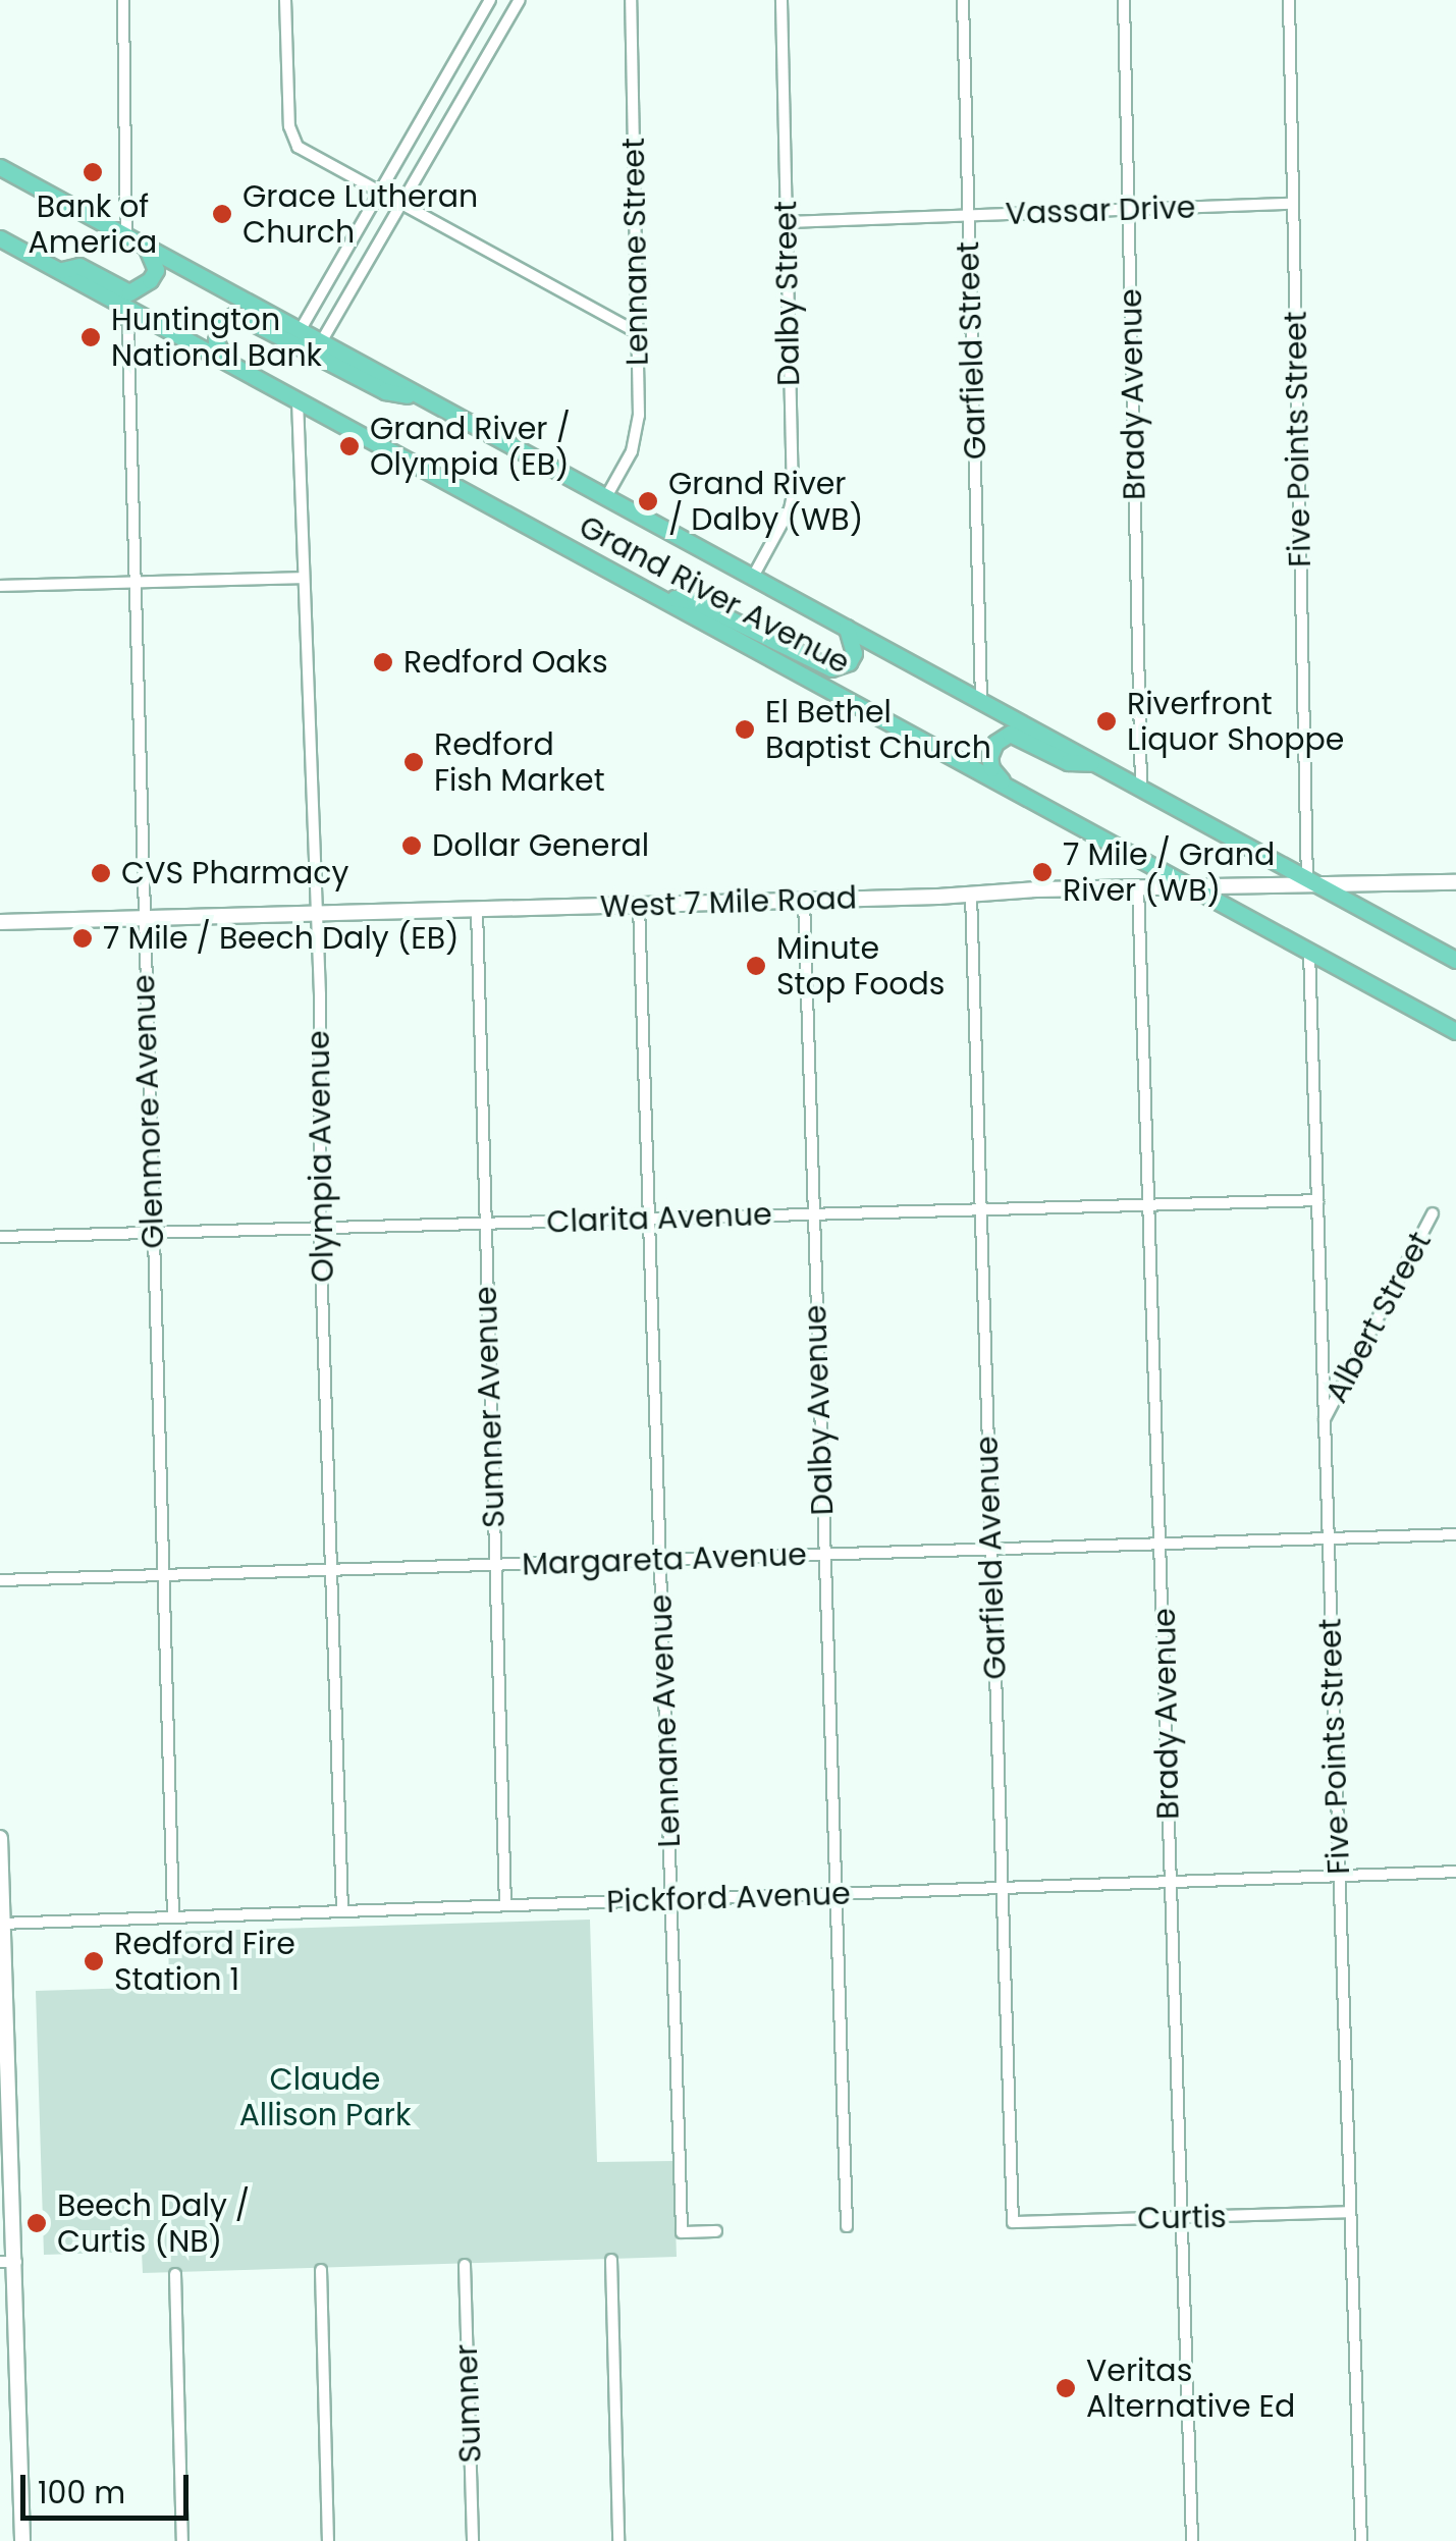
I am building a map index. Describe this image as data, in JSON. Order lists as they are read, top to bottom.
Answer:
{
  "streets": {
    "main road": ["Grand River Avenue", "West 7 Mile Road"],
    "street": [
      "Vassar Drive",
      "Lennane Street",
      "Dalby Street",
      "Garfield Street",
      "Brady Avenue",
      "Five Points Street",
      "Glenmore Avenue",
      "Olympia Avenue",
      "Clarita Avenue",
      "Albert Street",
      "Sumner Avenue",
      "Dalby Avenue",
      "Garfield Avenue",
      "Margareta Avenue",
      "Lennane Avenue",
      "Pickford Avenue",
      "Curtis",
      "Sumner"
    ]
  },
  "crossings": [
    ["Vassar Drive", "Dalby Street"],
    ["Vassar Drive", "Garfield Street"],
    ["Vassar Drive", "Brady Avenue"],
    ["Vassar Drive", "Five Points Street"],
    ["Lennane Street", "Grand River Avenue"],
    ["Dalby Street", "Grand River Avenue"],
    ["Garfield Street", "Grand River Avenue"],
    ["Brady Avenue", "Grand River Avenue"],
    ["Brady Avenue", "West 7 Mile Road"],
    ["Brady Avenue", "Clarita Avenue"],
    ["Brady Avenue", "Margareta Avenue"],
    ["Brady Avenue", "Pickford Avenue"],
    ["Brady Avenue", "Curtis"],
    ["Five Points Street", "Grand River Avenue"],
    ["Five Points Street", "West 7 Mile Road"],
    ["Five Points Street", "Clarita Avenue"],
    ["Five Points Street", "Albert Street"],
    ["Five Points Street", "Margareta Avenue"],
    ["Five Points Street", "Pickford Avenue"],
    ["Five Points Street", "Curtis"],
    ["Grand River Avenue", "West 7 Mile Road"],
    ["Grand River Avenue", "Glenmore Avenue"],
    ["Grand River Avenue", "Olympia Avenue"],
    ["West 7 Mile Road", "Glenmore Avenue"],
    ["West 7 Mile Road", "Olympia Avenue"],
    ["West 7 Mile Road", "Sumner Avenue"],
    ["West 7 Mile Road", "Dalby Avenue"],
    ["West 7 Mile Road", "Garfield Avenue"],
    ["West 7 Mile Road", "Lennane Avenue"],
    ["Glenmore Avenue", "Clarita Avenue"],
    ["Glenmore Avenue", "Margareta Avenue"],
    ["Glenmore Avenue", "Pickford Avenue"],
    ["Olympia Avenue", "Clarita Avenue"],
    ["Olympia Avenue", "Margareta Avenue"],
    ["Olympia Avenue", "Pickford Avenue"],
    ["Clarita Avenue", "Sumner Avenue"],
    ["Clarita Avenue", "Dalby Avenue"],
    ["Clarita Avenue", "Garfield Avenue"],
    ["Clarita Avenue", "Lennane Avenue"],
    ["Sumner Avenue", "Margareta Avenue"],
    ["Sumner Avenue", "Pickford Avenue"],
    ["Dalby Avenue", "Margareta Avenue"],
    ["Dalby Avenue", "Pickford Avenue"],
    ["Garfield Avenue", "Margareta Avenue"],
    ["Garfield Avenue", "Pickford Avenue"],
    ["Garfield Avenue", "Curtis"],
    ["Margareta Avenue", "Lennane Avenue"],
    ["Lennane Avenue", "Pickford Avenue"]
  ],
  "parks": ["Claude Allison Park"],
  "places": [
    "Bank of America",
    "Grace Lutheran Church",
    "Huntington National Bank",
    "Grand River / Olympia (EB)",
    "Grand River / Dalby (WB)",
    "Redford Oaks",
    "Riverfront Liquor Shoppe",
    "El Bethel Baptist Church",
    "Redford Fish Market",
    "Dollar General",
    "7 Mile / Grand River (WB)",
    "CVS Pharmacy",
    "7 Mile / Beech Daly (EB)",
    "Minute Stop Foods",
    "Redford Fire Station 1",
    "Beech Daly / Curtis (NB)",
    "Veritas Alternative Ed"
  ],
  "scale_bar": "100 m"
}
